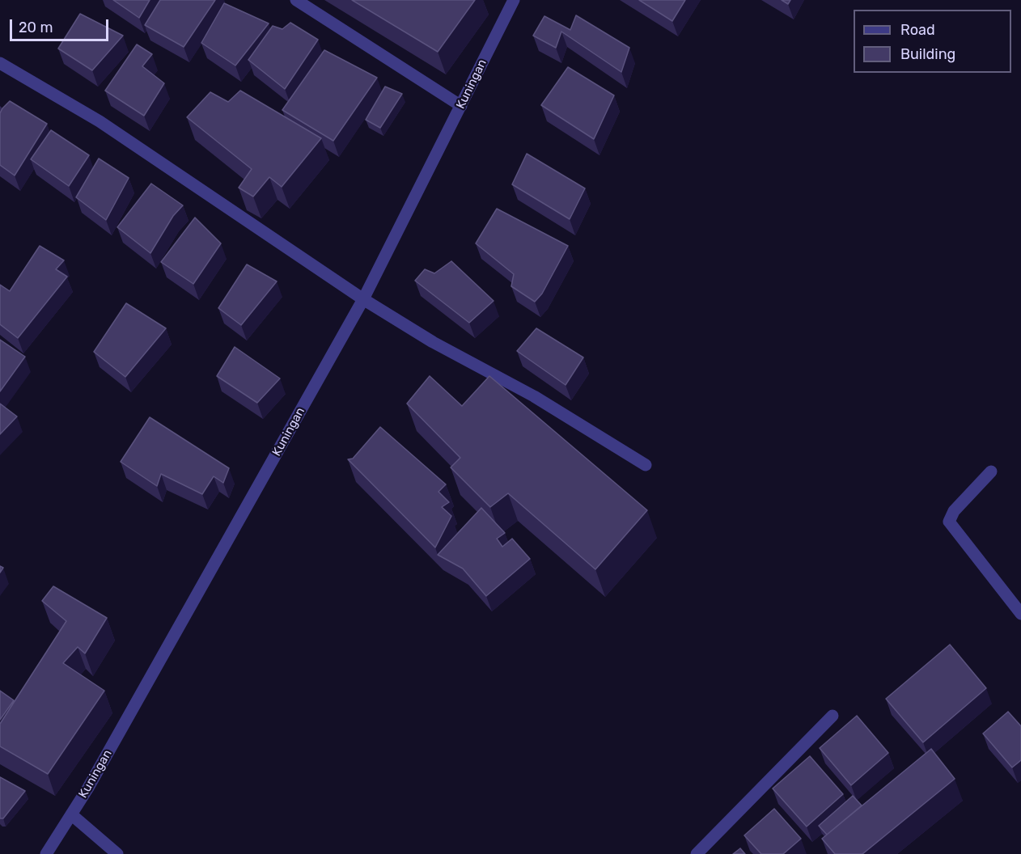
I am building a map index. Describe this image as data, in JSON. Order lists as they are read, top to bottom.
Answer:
{
  "streets": {
    "street": ["Kuningan"]
  },
  "legend": ["Road", "Building"],
  "scale_bar": "20 m"
}
